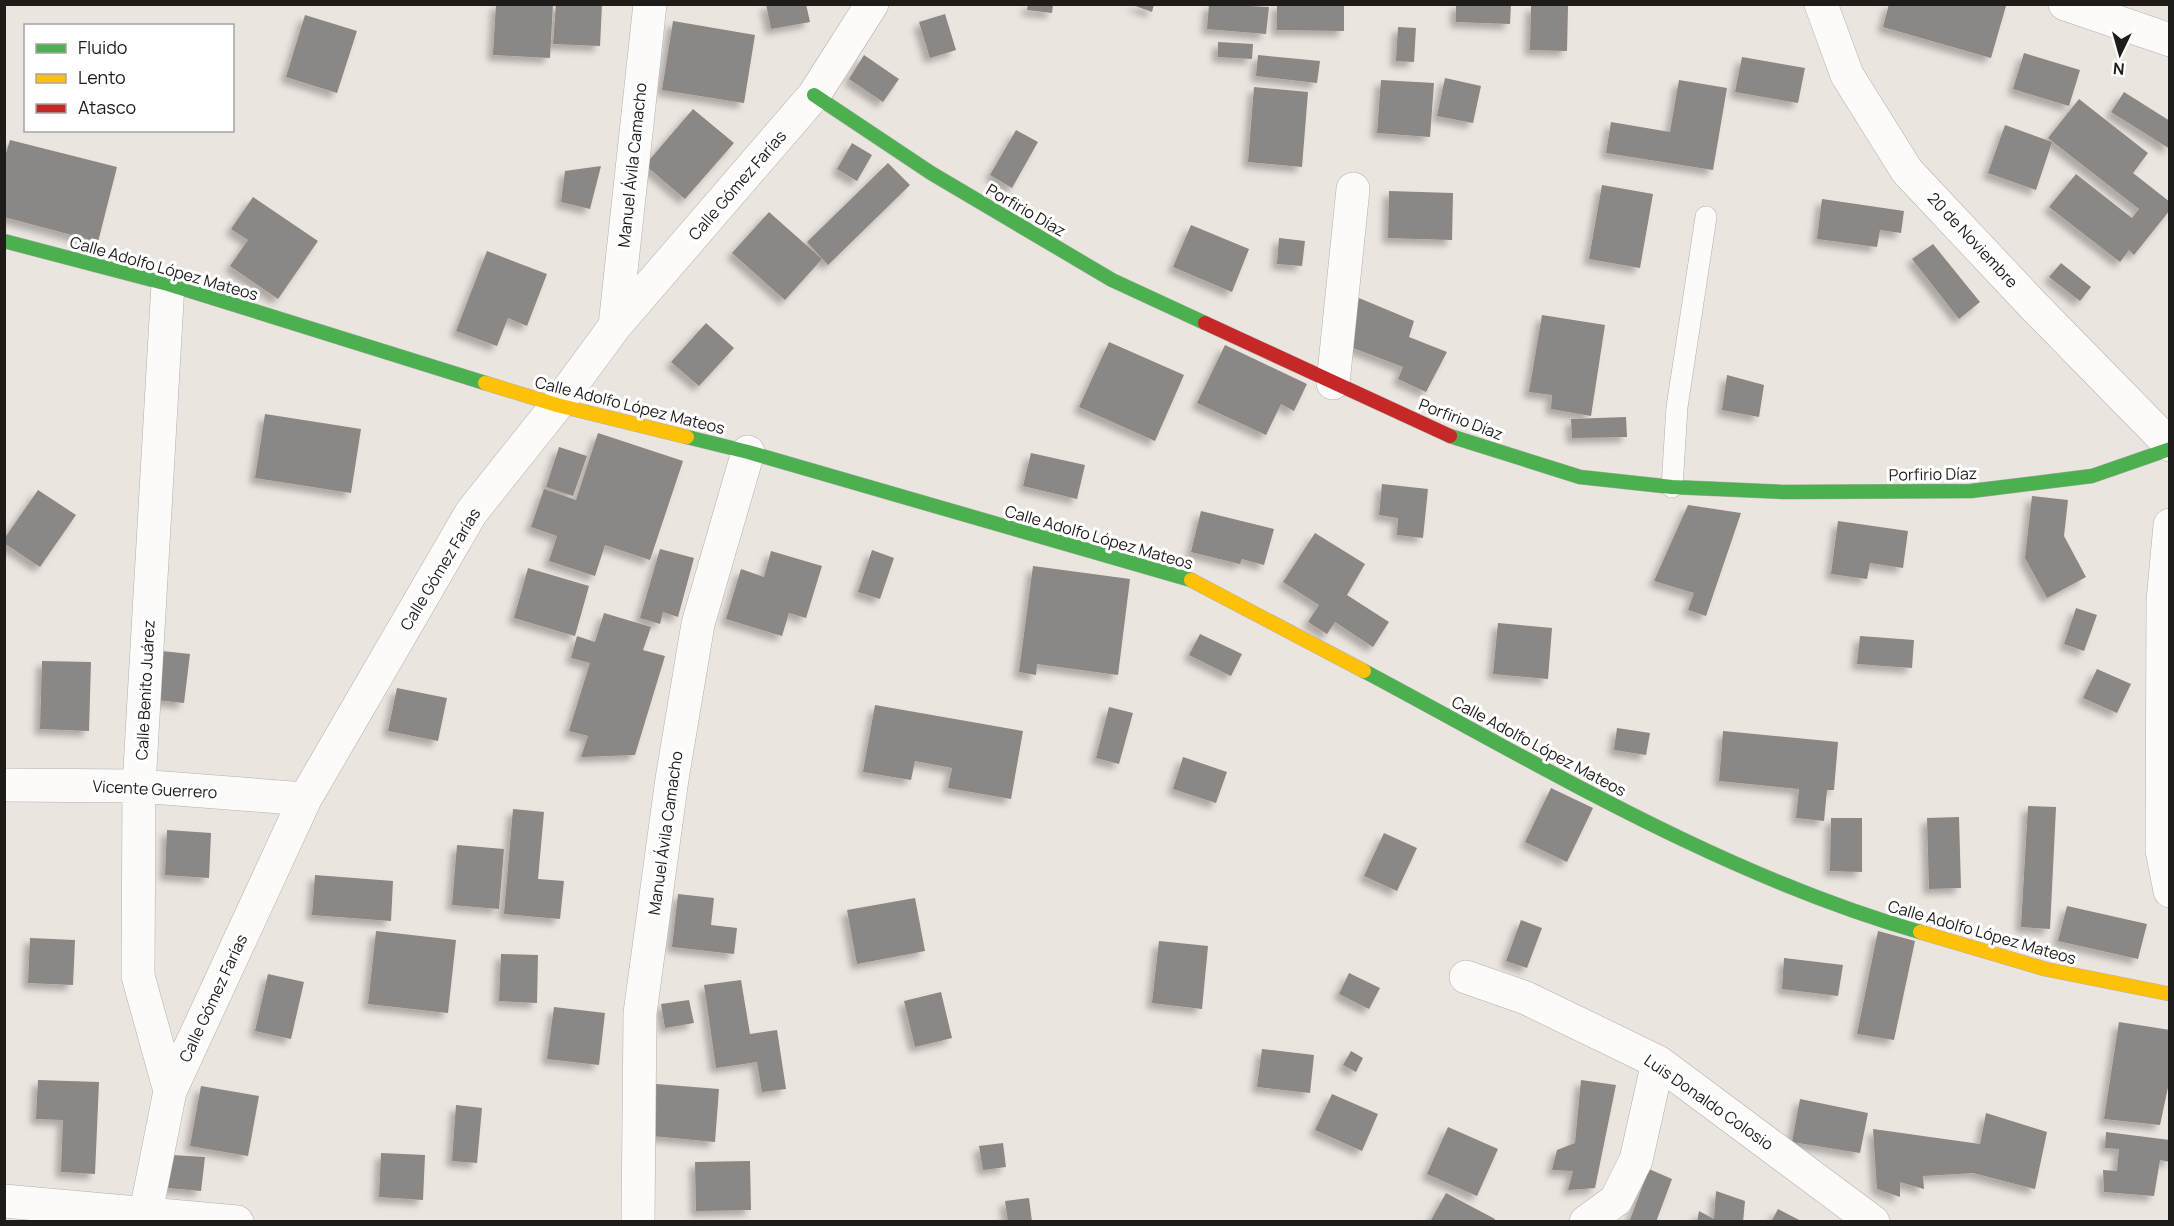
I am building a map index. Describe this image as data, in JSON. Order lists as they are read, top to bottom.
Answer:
{
  "streets": {
    "street": [
      "Manuel Ávila Camacho",
      "Calle Gómez Farías",
      "Porfirio Díaz",
      "20 de Noviembre",
      "Calle Adolfo López Mateos",
      "Calle Benito Juárez",
      "Vicente Guerrero",
      "Luis Donaldo Colosio"
    ]
  },
  "crossings": [
    ["Manuel Ávila Camacho", "Calle Gómez Farías"],
    ["Manuel Ávila Camacho", "Calle Adolfo López Mateos"],
    ["Calle Gómez Farías", "Porfirio Díaz"],
    ["Calle Gómez Farías", "Calle Adolfo López Mateos"],
    ["Calle Gómez Farías", "Calle Benito Juárez"],
    ["Calle Gómez Farías", "Vicente Guerrero"],
    ["Porfirio Díaz", "20 de Noviembre"],
    ["Calle Adolfo López Mateos", "Calle Benito Juárez"],
    ["Calle Benito Juárez", "Vicente Guerrero"]
  ],
  "legend": ["Fluido", "Lento", "Atasco"],
  "north": "bottom"
}
